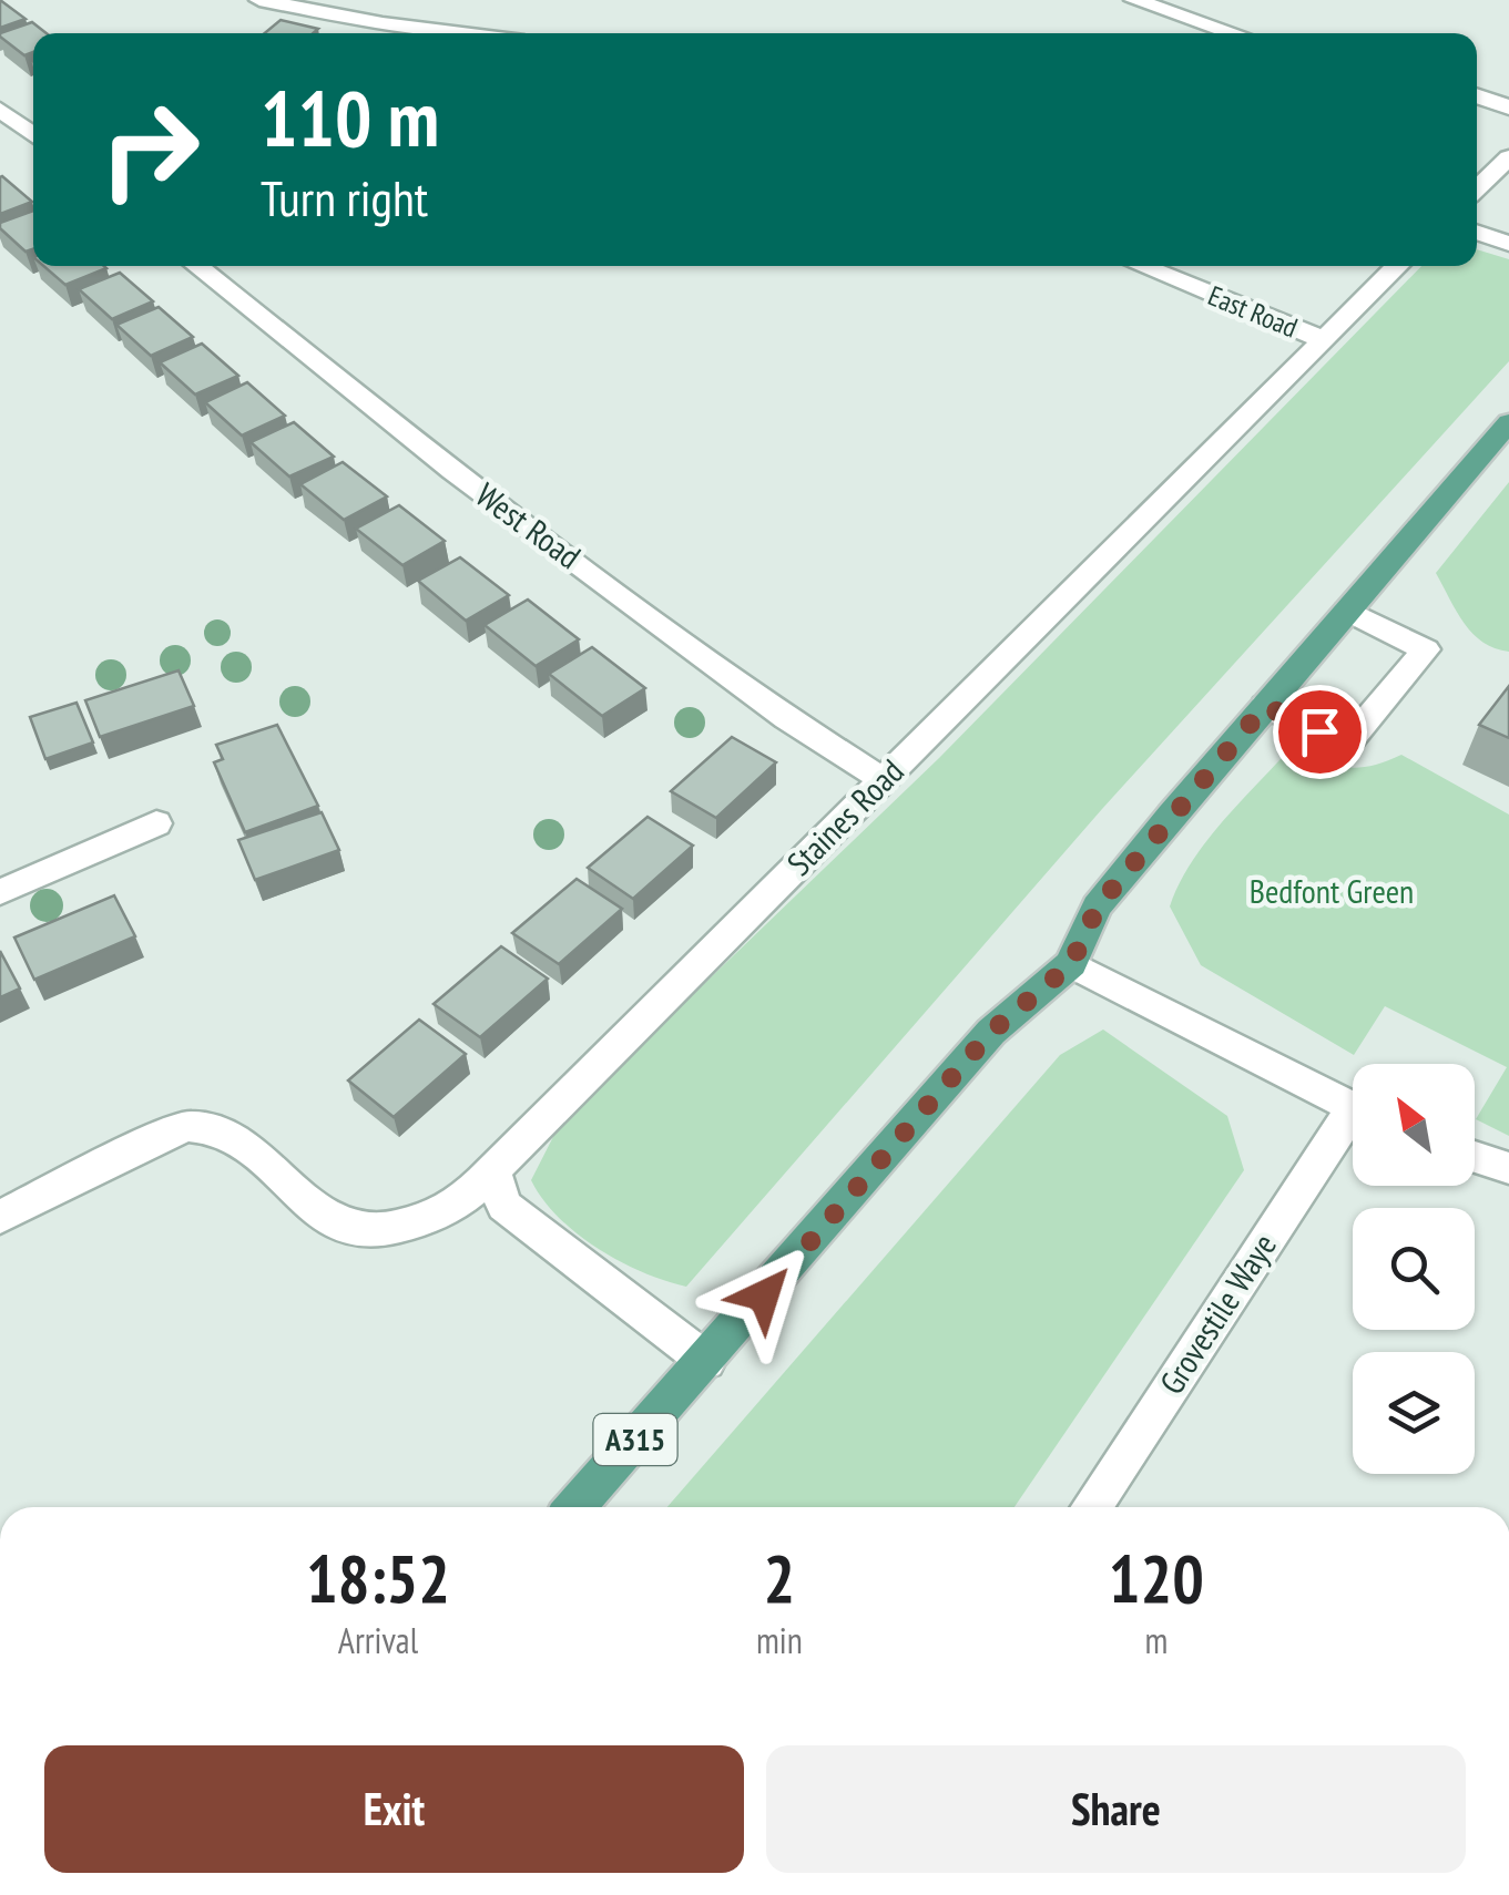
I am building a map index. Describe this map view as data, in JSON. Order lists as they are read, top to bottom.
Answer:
{
  "streets": {
    "main road": ["A315"],
    "street": [
      "East Road",
      "West Road",
      "Staines Road",
      "Grovestile Waye"
    ]
  },
  "crossings": [
    ["East Road", "Staines Road"],
    ["West Road", "Staines Road"],
    ["Grovestile Waye", "A315"]
  ],
  "parks": ["Bedfont Green"],
  "north": "top left",
  "page": {
    "turn": ["110 m", "Turn right"],
    "eta": [
      "18:52",
      "Arrival",
      "2",
      "min",
      "120",
      "m"
    ],
    "buttons": ["Exit", "Share"]
  }
}
